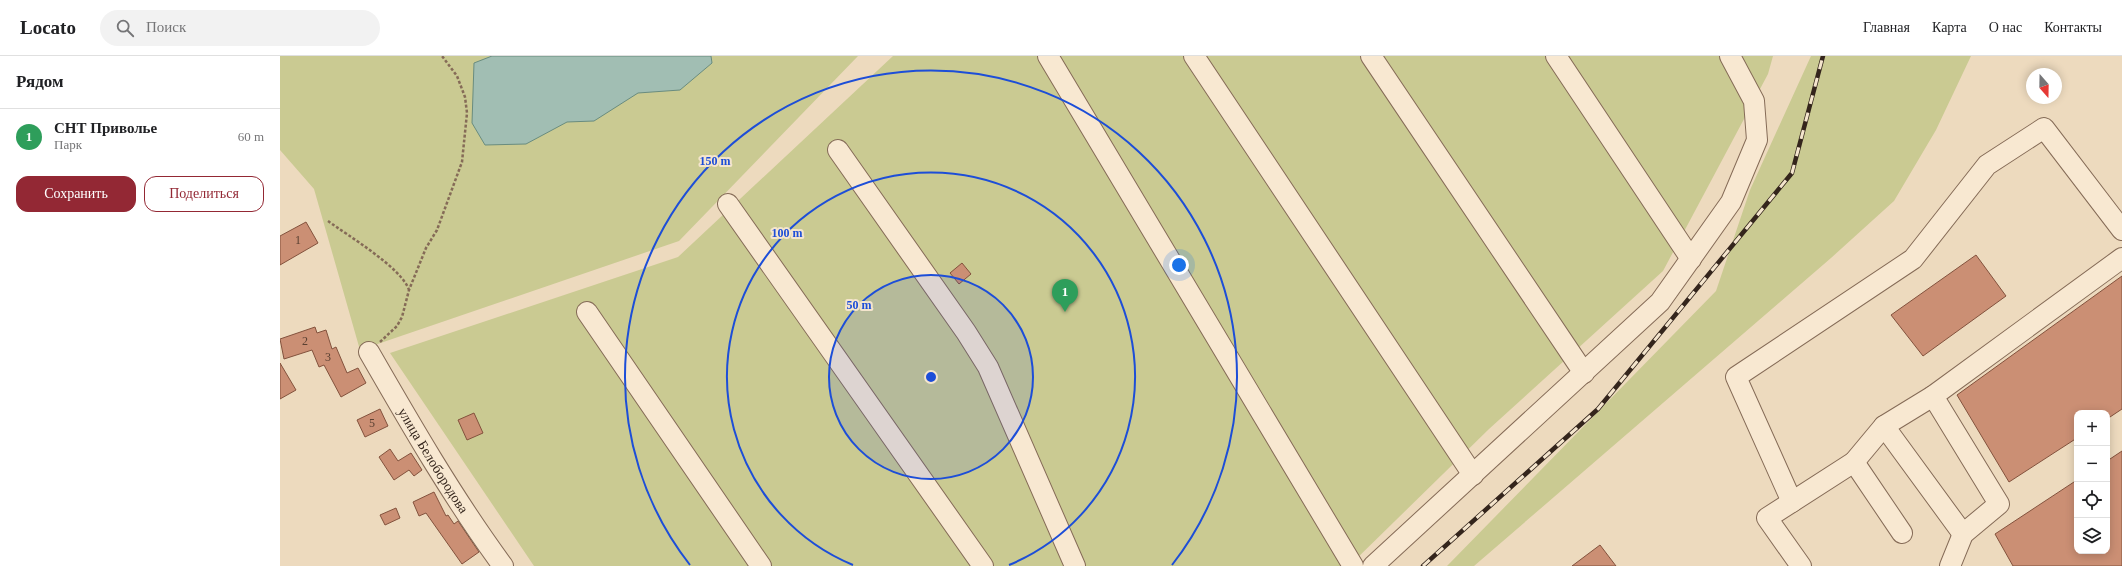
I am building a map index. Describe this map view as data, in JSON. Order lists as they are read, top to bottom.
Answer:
{
  "streets": {
    "street": ["улица Белобородова"]
  },
  "house_numbers": [
    "1",
    "2",
    "3",
    "5"
  ],
  "north": "bottom",
  "page": {
    "header": "Locato",
    "search": "Поиск",
    "nav": [
      "Главная",
      "Карта",
      "О нас",
      "Контакты"
    ],
    "heading": "Рядом",
    "list": [
      {
        "mark": "1",
        "name": "СНТ Приволье",
        "note": "Парк",
        "value": "60 m"
      }
    ],
    "buttons": ["Сохранить", "Поделиться"],
    "pins": "1",
    "map_buttons": ["+", "−"]
  },
  "rings": ["150 m", "100 m", "50 m"]
}
